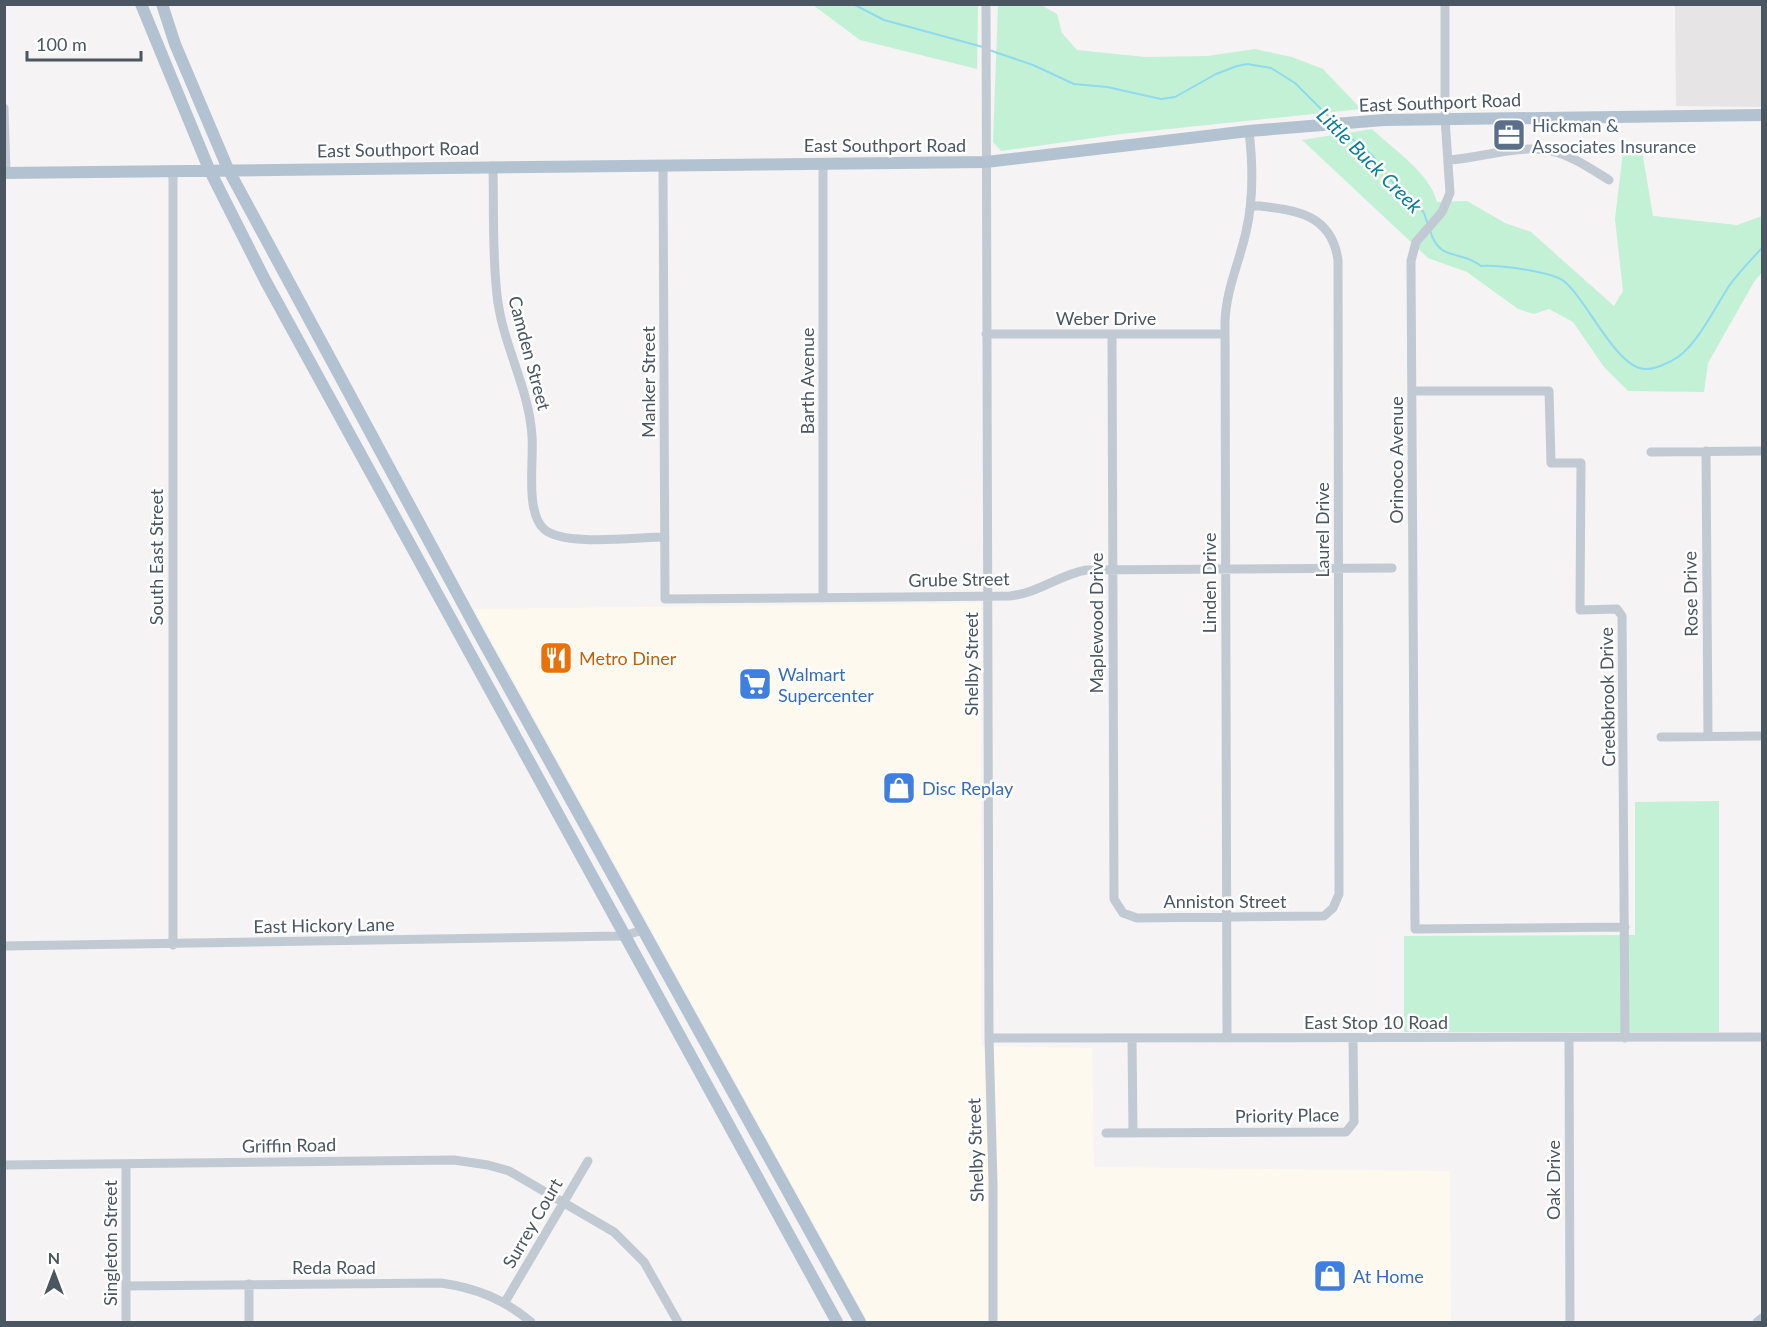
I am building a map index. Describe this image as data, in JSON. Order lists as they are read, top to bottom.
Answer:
{
  "streets": {
    "main road": ["East Southport Road"],
    "street": [
      "Weber Drive",
      "Camden Street",
      "Barth Avenue",
      "Manker Street",
      "Orinoco Avenue",
      "Laurel Drive",
      "South East Street",
      "Grube Street",
      "Linden Drive",
      "Rose Drive",
      "Maplewood Drive",
      "Shelby Street",
      "Creekbrook Drive",
      "Anniston Street",
      "East Hickory Lane",
      "East Stop 10 Road",
      "Priority Place",
      "Griffin Road",
      "Oak Drive",
      "Surrey Court",
      "Singleton Street",
      "Reda Road"
    ]
  },
  "crossings": [
    ["East Southport Road", "Camden Street"],
    ["East Southport Road", "Barth Avenue"],
    ["East Southport Road", "Manker Street"],
    ["East Southport Road", "Orinoco Avenue"],
    ["East Southport Road", "South East Street"],
    ["East Southport Road", "Linden Drive"],
    ["East Southport Road", "Shelby Street"],
    ["Weber Drive", "Linden Drive"],
    ["Weber Drive", "Maplewood Drive"],
    ["Weber Drive", "Shelby Street"],
    ["Camden Street", "Manker Street"],
    ["Barth Avenue", "Grube Street"],
    ["Manker Street", "Grube Street"],
    ["Orinoco Avenue", "Creekbrook Drive"],
    ["Laurel Drive", "Grube Street"],
    ["Laurel Drive", "Linden Drive"],
    ["Laurel Drive", "Anniston Street"],
    ["South East Street", "East Hickory Lane"],
    ["Grube Street", "Linden Drive"],
    ["Grube Street", "Maplewood Drive"],
    ["Grube Street", "Shelby Street"],
    ["Linden Drive", "Anniston Street"],
    ["Linden Drive", "East Stop 10 Road"],
    ["Maplewood Drive", "Anniston Street"],
    ["Shelby Street", "East Stop 10 Road"],
    ["Creekbrook Drive", "East Stop 10 Road"],
    ["East Stop 10 Road", "Priority Place"],
    ["East Stop 10 Road", "Oak Drive"],
    ["Griffin Road", "Surrey Court"],
    ["Griffin Road", "Singleton Street"],
    ["Surrey Court", "Reda Road"],
    ["Singleton Street", "Reda Road"]
  ],
  "water": ["Little Buck Creek"],
  "places": {
    "office": ["Hickman & Associates Insurance"],
    "restaurant": ["Metro Diner"],
    "supermarket": ["Walmart Supercenter"],
    "shop": ["Disc Replay", "At Home"]
  },
  "scale_bar": "100 m",
  "north": "top"
}
